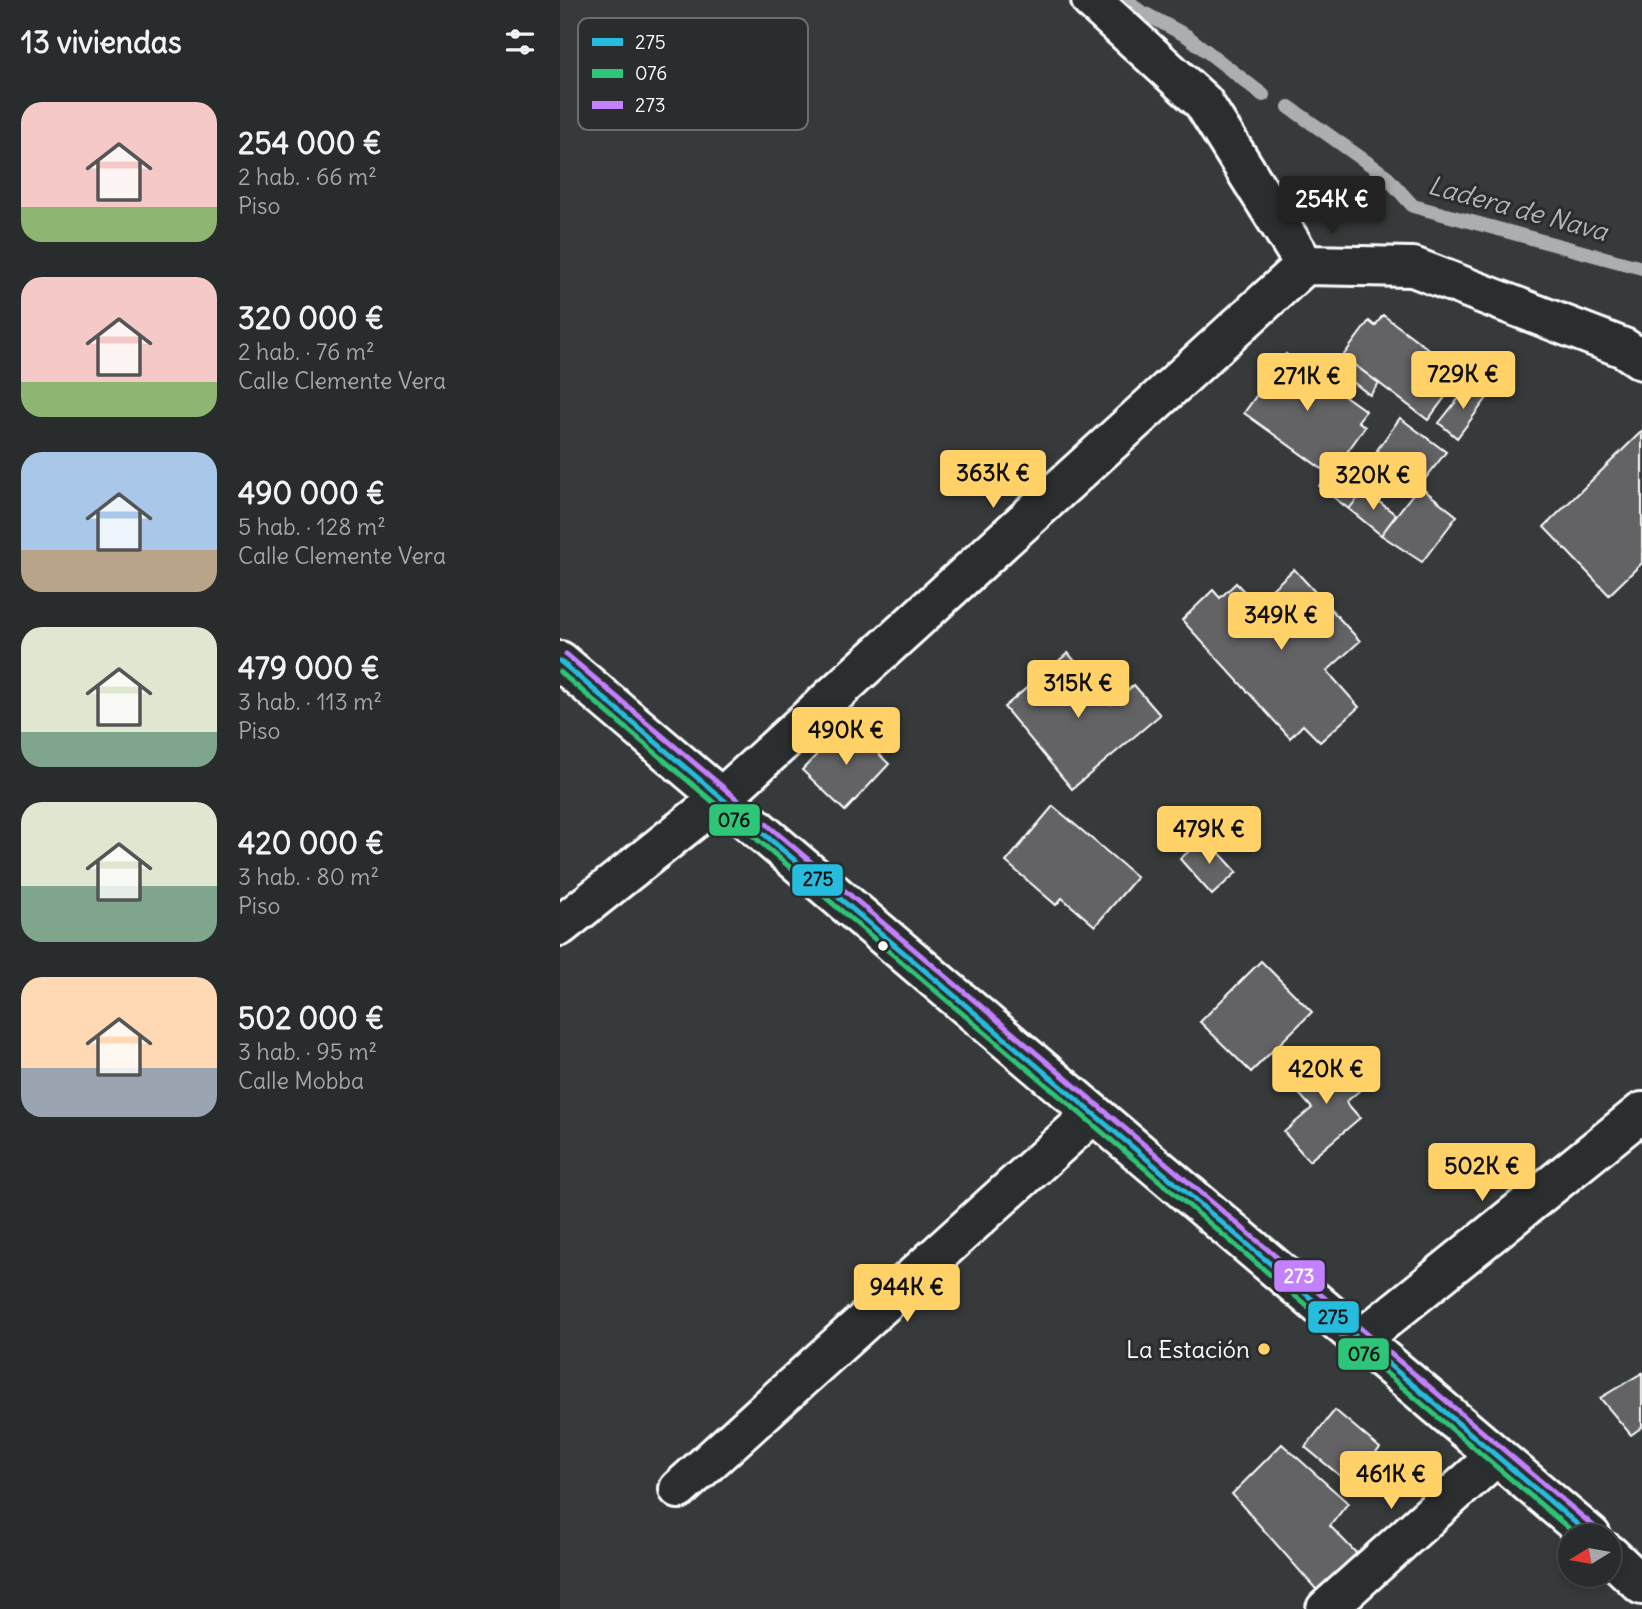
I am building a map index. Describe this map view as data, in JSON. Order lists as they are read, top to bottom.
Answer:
{
  "water": ["Ladera de Nava"],
  "places": ["La Estación"],
  "lines": ["transit line 273", "transit line 275", "transit line 076"],
  "legend": ["275", "076", "273"],
  "north": "left",
  "page": {
    "heading": "13 viviendas",
    "list": [
      {
        "name": "254 000 €",
        "note": "2 hab. · 66 m² · Piso"
      },
      {
        "name": "320 000 €",
        "note": "2 hab. · 76 m² · Calle Clemente Vera"
      },
      {
        "name": "490 000 €",
        "note": "5 hab. · 128 m² · Calle Clemente Vera"
      },
      {
        "name": "479 000 €",
        "note": "3 hab. · 113 m² · Piso"
      },
      {
        "name": "420 000 €",
        "note": "3 hab. · 80 m² · Piso"
      },
      {
        "name": "502 000 €",
        "note": "3 hab. · 95 m² · Calle Mobba"
      }
    ],
    "price": [
      "254K €",
      "729K €",
      "271K €",
      "363K €",
      "320K €",
      "349K €",
      "315K €",
      "490K €",
      "479K €",
      "420K €",
      "502K €",
      "944K €",
      "461K €"
    ]
  }
}
